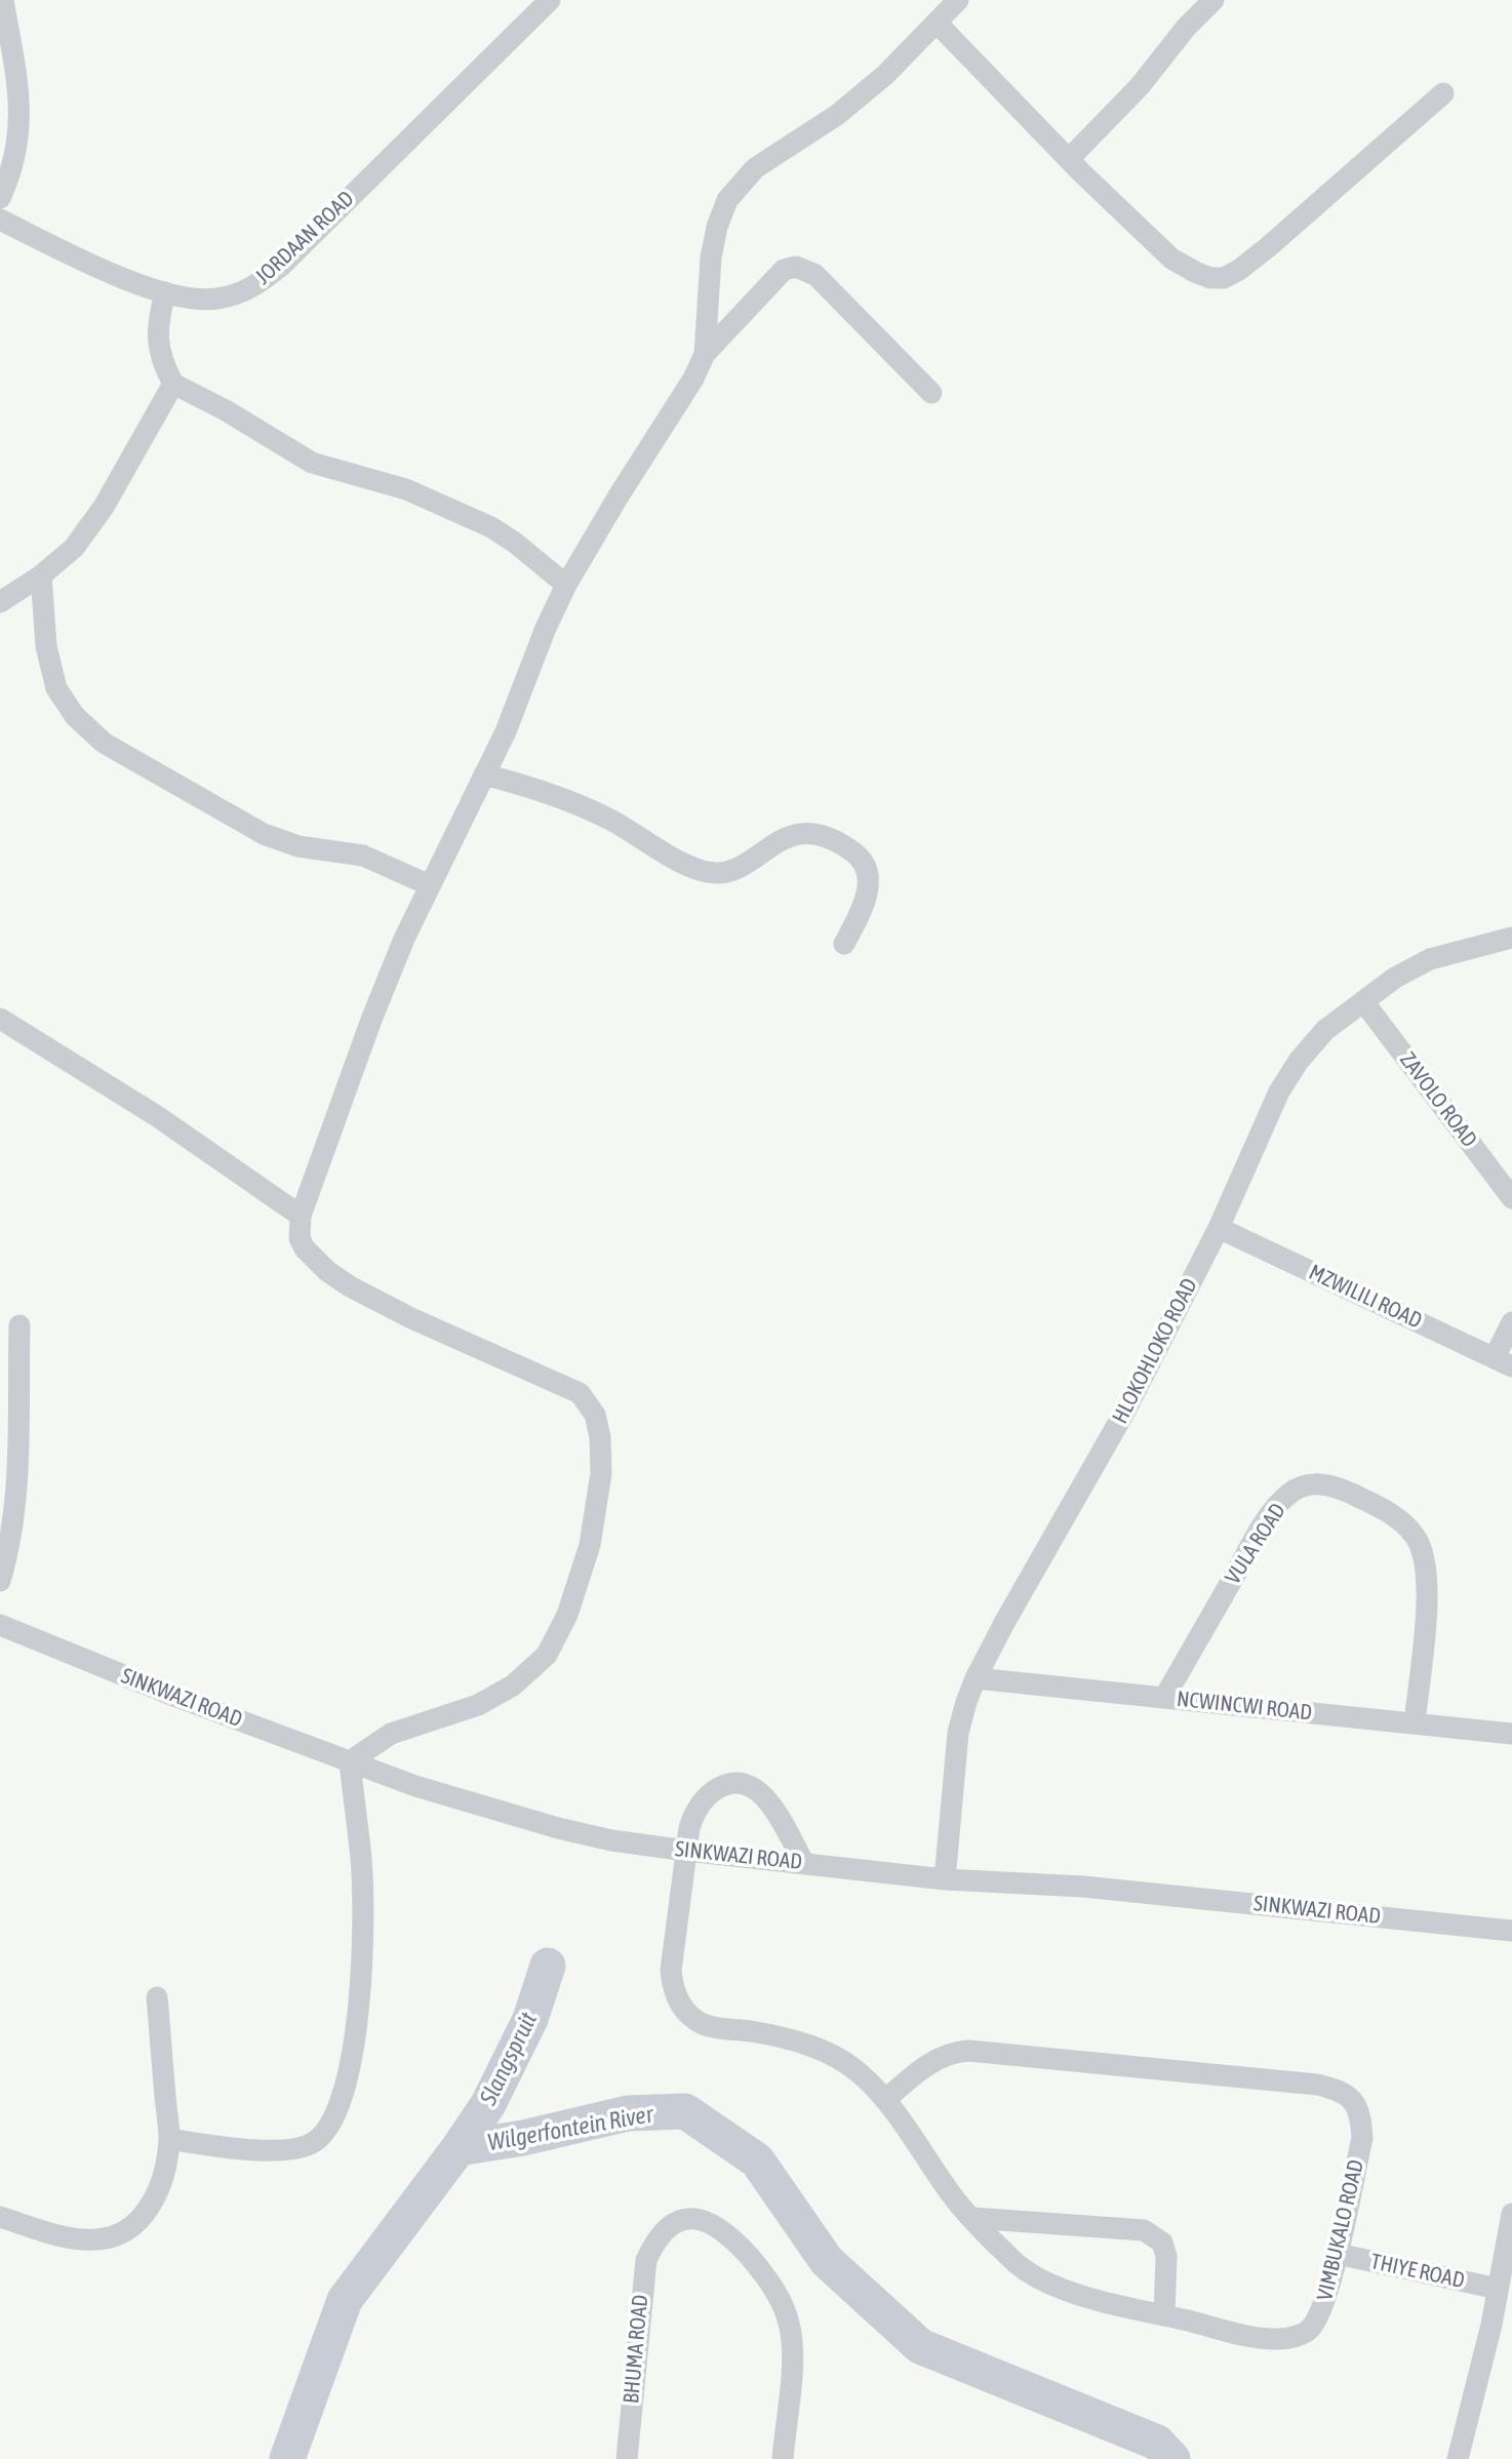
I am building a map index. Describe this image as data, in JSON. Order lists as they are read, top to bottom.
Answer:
{
  "streets": {
    "street": [
      "JORDAAN ROAD",
      "ZAVOLO ROAD",
      "MZWILILI ROAD",
      "HLOKOHLOKO ROAD",
      "VULA ROAD",
      "SINKWAZI ROAD",
      "NCWINCWI ROAD",
      "VIMBUKALO ROAD",
      "THIYE ROAD",
      "BHUMA ROAD"
    ]
  },
  "crossings": [
    ["ZAVOLO ROAD", "HLOKOHLOKO ROAD"],
    ["MZWILILI ROAD", "HLOKOHLOKO ROAD"],
    ["HLOKOHLOKO ROAD", "SINKWAZI ROAD"],
    ["HLOKOHLOKO ROAD", "NCWINCWI ROAD"],
    ["VULA ROAD", "NCWINCWI ROAD"],
    ["SINKWAZI ROAD", "VIMBUKALO ROAD"],
    ["VIMBUKALO ROAD", "THIYE ROAD"]
  ],
  "water": ["Slangspruit", "Wilgerfontein River"]
}
